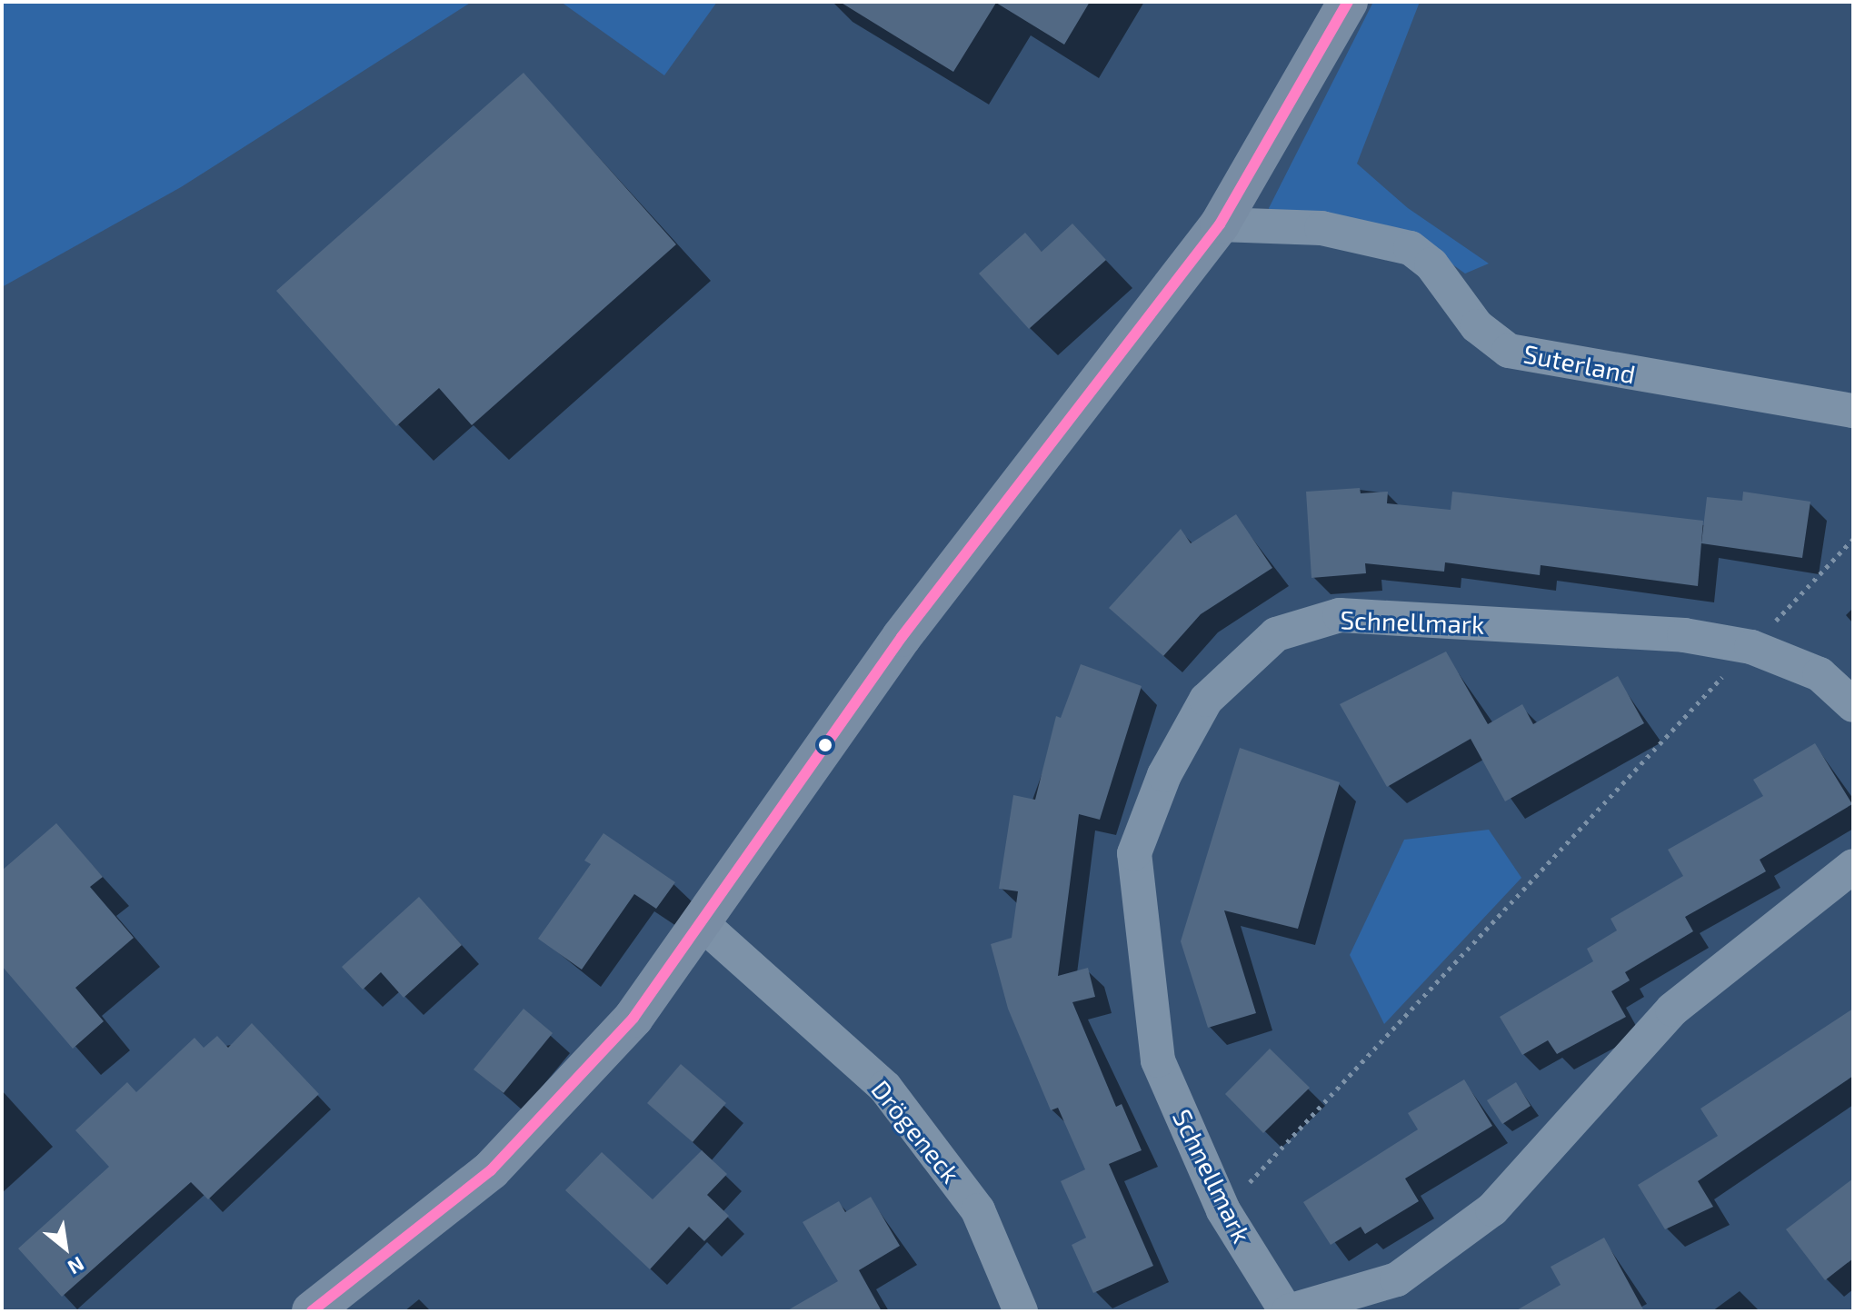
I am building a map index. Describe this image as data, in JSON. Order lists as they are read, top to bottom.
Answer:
{
  "streets": {
    "street": ["Suterland", "Schnellmark", "Drögeneck"]
  },
  "north": "bottom right"
}
